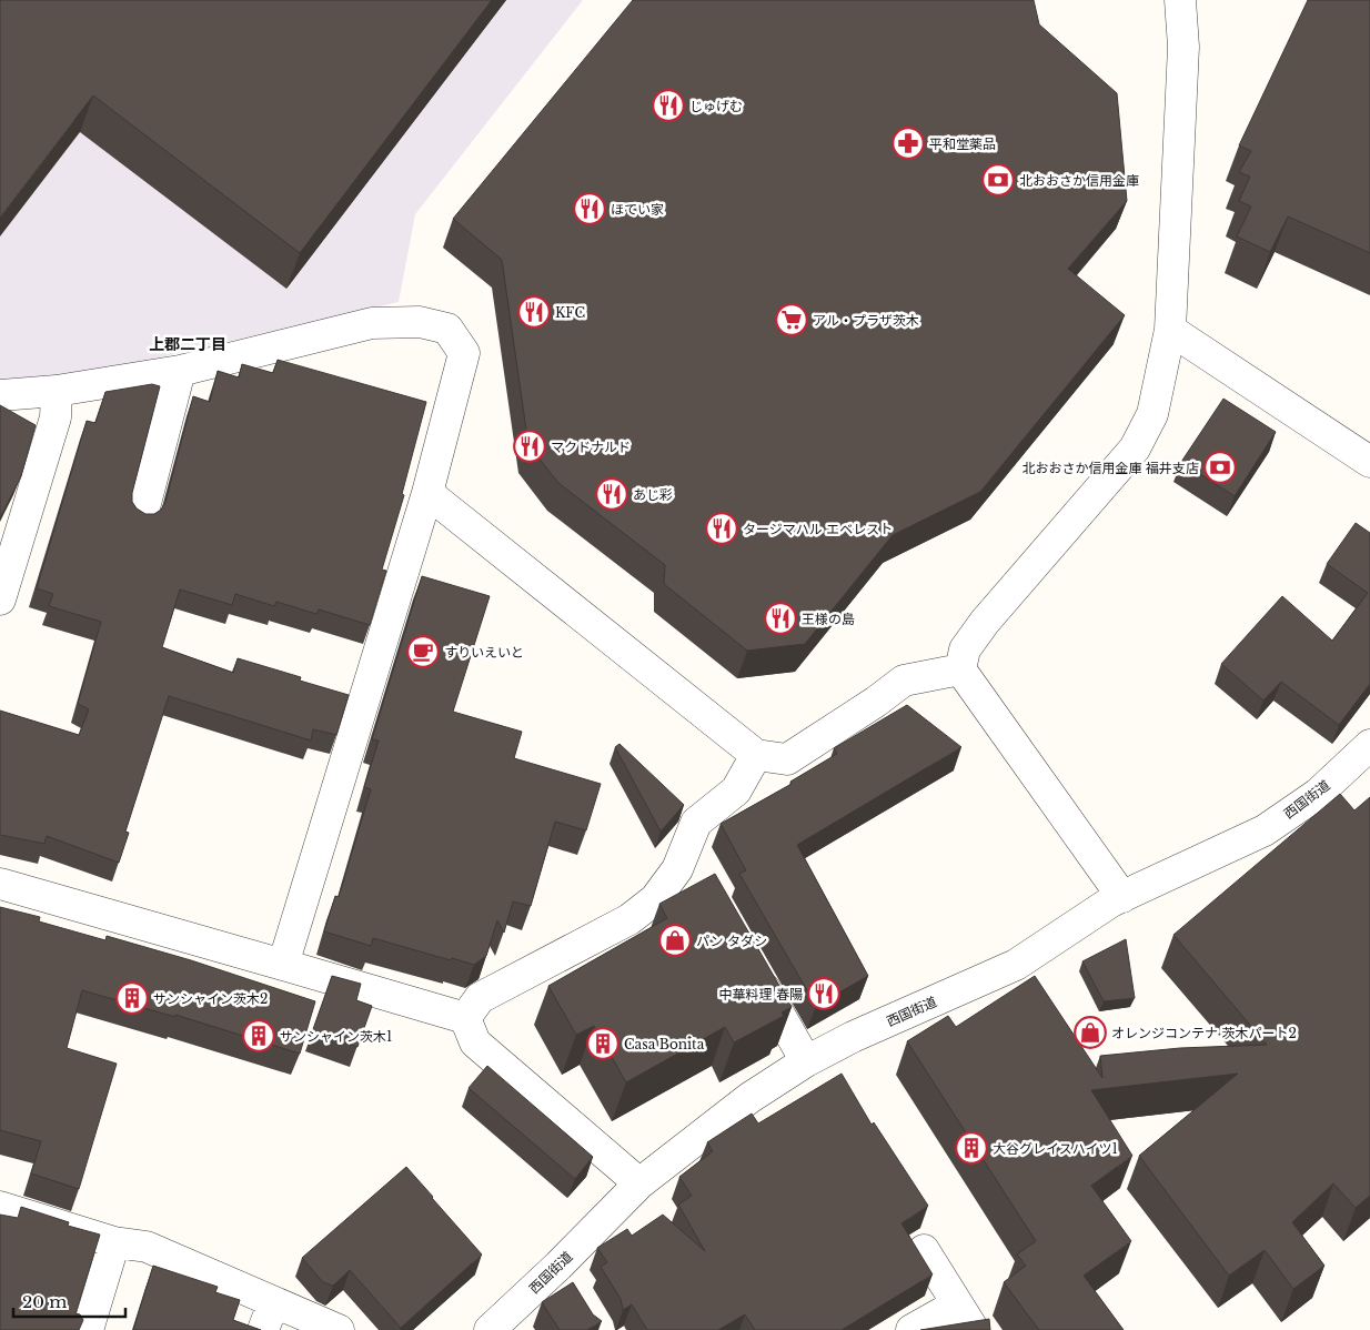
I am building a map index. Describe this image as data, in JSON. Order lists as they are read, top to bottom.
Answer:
{
  "streets": {
    "street": ["西国街道"]
  },
  "districts": ["上郡二丁目"],
  "places": {
    "restaurant": [
      "じゅげむ",
      "ほてい家",
      "KFC",
      "マクドナルド",
      "あじ彩",
      "タージマハル エベレスト",
      "王様の島",
      "中華料理 春陽"
    ],
    "pharmacy": ["平和堂薬品"],
    "bank": ["北おおさか信用金庫", "北おおさか信用金庫 福井支店"],
    "supermarket": ["アル・プラザ茨木"],
    "cafe": ["すりいえいと"],
    "shop": ["パン タダシ", "オレンジコンテナ 茨木パート2"],
    "building": [
      "サンシャイン茨木2",
      "サンシャイン茨木1",
      "Casa Bonita",
      "大谷グレイスハイツ1"
    ]
  },
  "scale_bar": "20 m"
}
